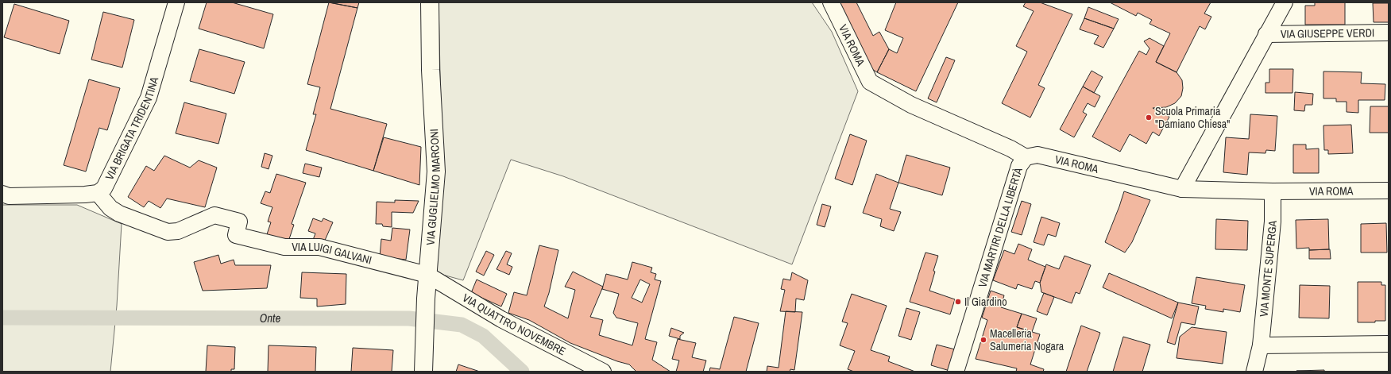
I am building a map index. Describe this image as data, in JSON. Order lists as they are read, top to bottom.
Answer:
{
  "streets": {
    "main road": ["VIA GUGLIELMO MARCONI"],
    "street": [
      "VIA GIUSEPPE VERDI",
      "VIA ROMA",
      "VIA BRIGATA TRIDENTINA",
      "VIA MARTIRI DELLA LIBERTÀ",
      "VIA LUIGI GALVANI",
      "VIA MONTE SUPERGA",
      "VIA QUATTRO NOVEMBRE"
    ]
  },
  "crossings": [
    ["VIA ROMA", "VIA MARTIRI DELLA LIBERTÀ"],
    ["VIA ROMA", "VIA MONTE SUPERGA"],
    ["VIA BRIGATA TRIDENTINA", "VIA LUIGI GALVANI"],
    ["VIA GUGLIELMO MARCONI", "VIA LUIGI GALVANI"],
    ["VIA GUGLIELMO MARCONI", "VIA QUATTRO NOVEMBRE"],
    ["VIA LUIGI GALVANI", "VIA QUATTRO NOVEMBRE"]
  ],
  "water": ["Onte"],
  "places": ["Scuola Primaria \"Damiano Chiesa\"", "Il Giardino", "Macelleria Salumeria Nogara"]
}
